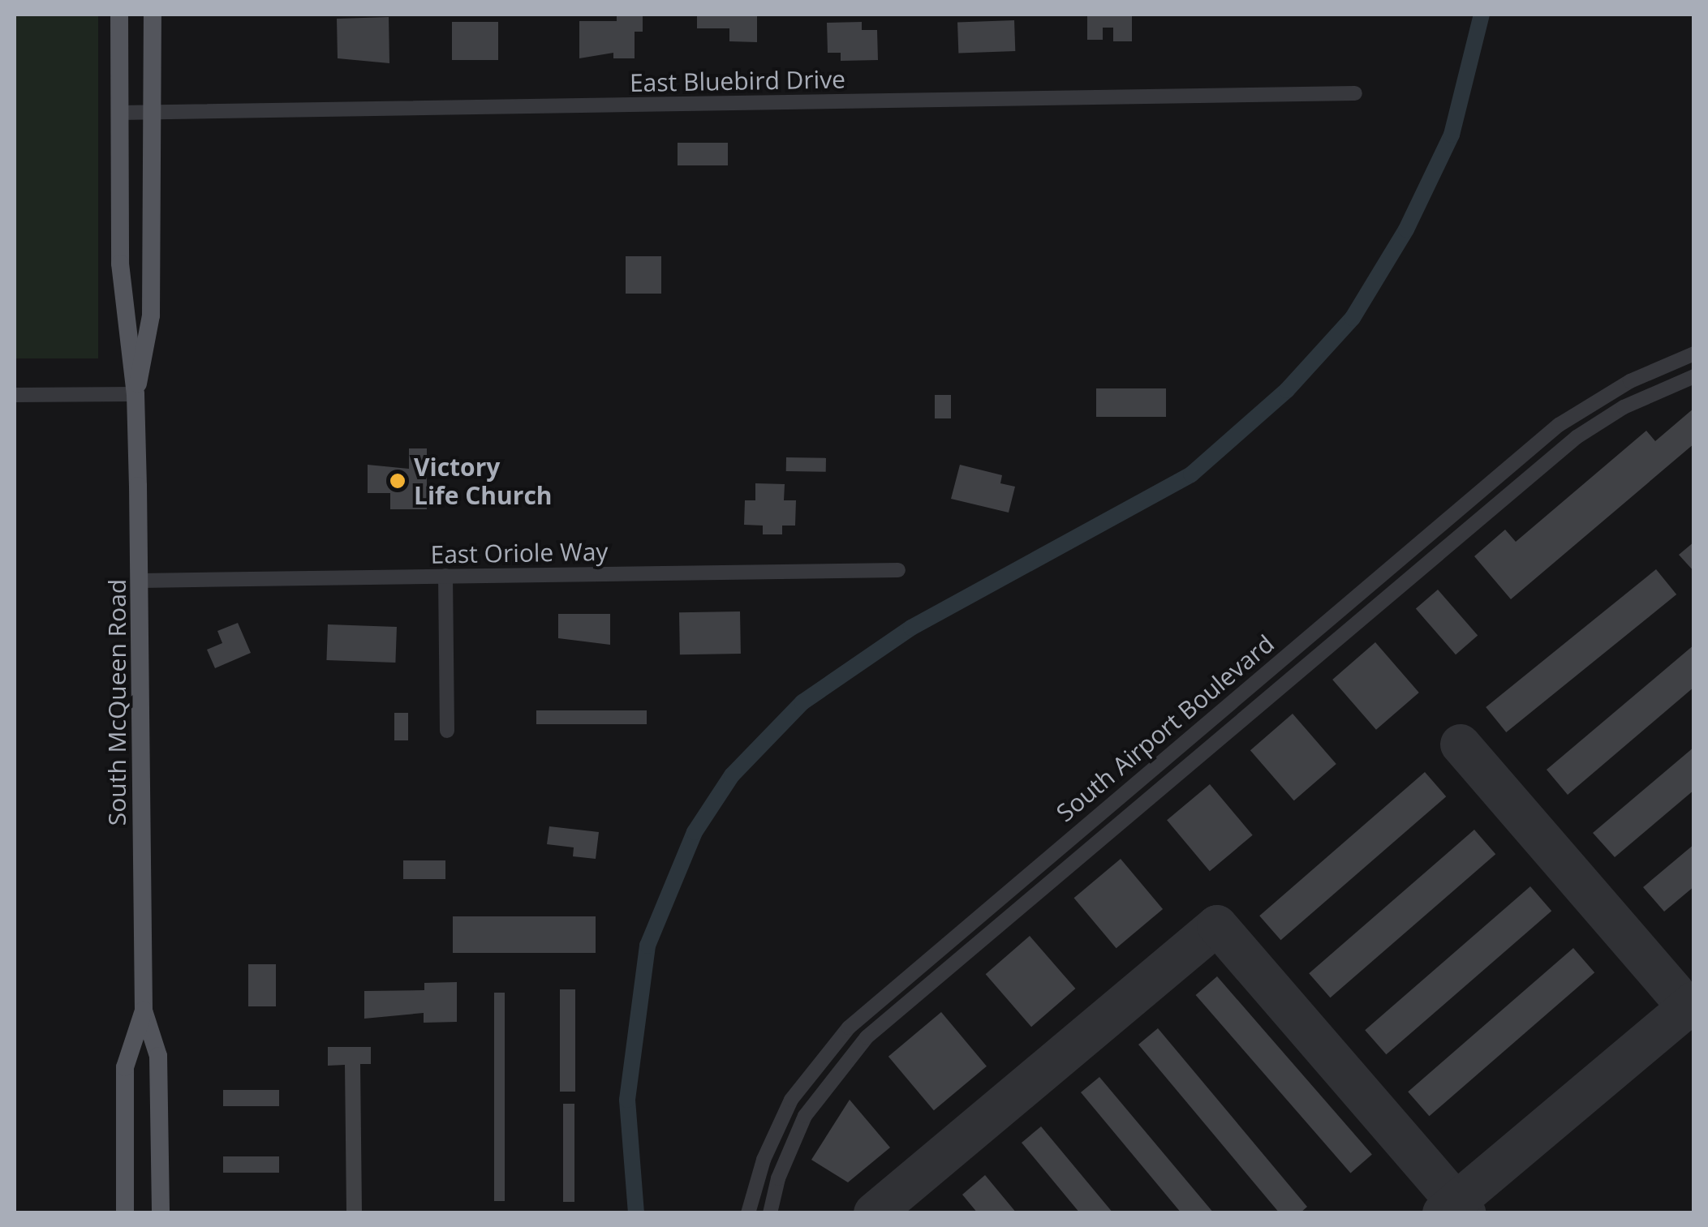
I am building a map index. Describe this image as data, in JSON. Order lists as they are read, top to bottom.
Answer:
{
  "streets": {
    "main road": ["South McQueen Road"],
    "street": ["East Bluebird Drive", "East Oriole Way", "South Airport Boulevard"]
  },
  "crossings": [
    ["East Bluebird Drive", "South McQueen Road"],
    ["East Oriole Way", "South McQueen Road"]
  ],
  "places": ["Victory Life Church"]
}
